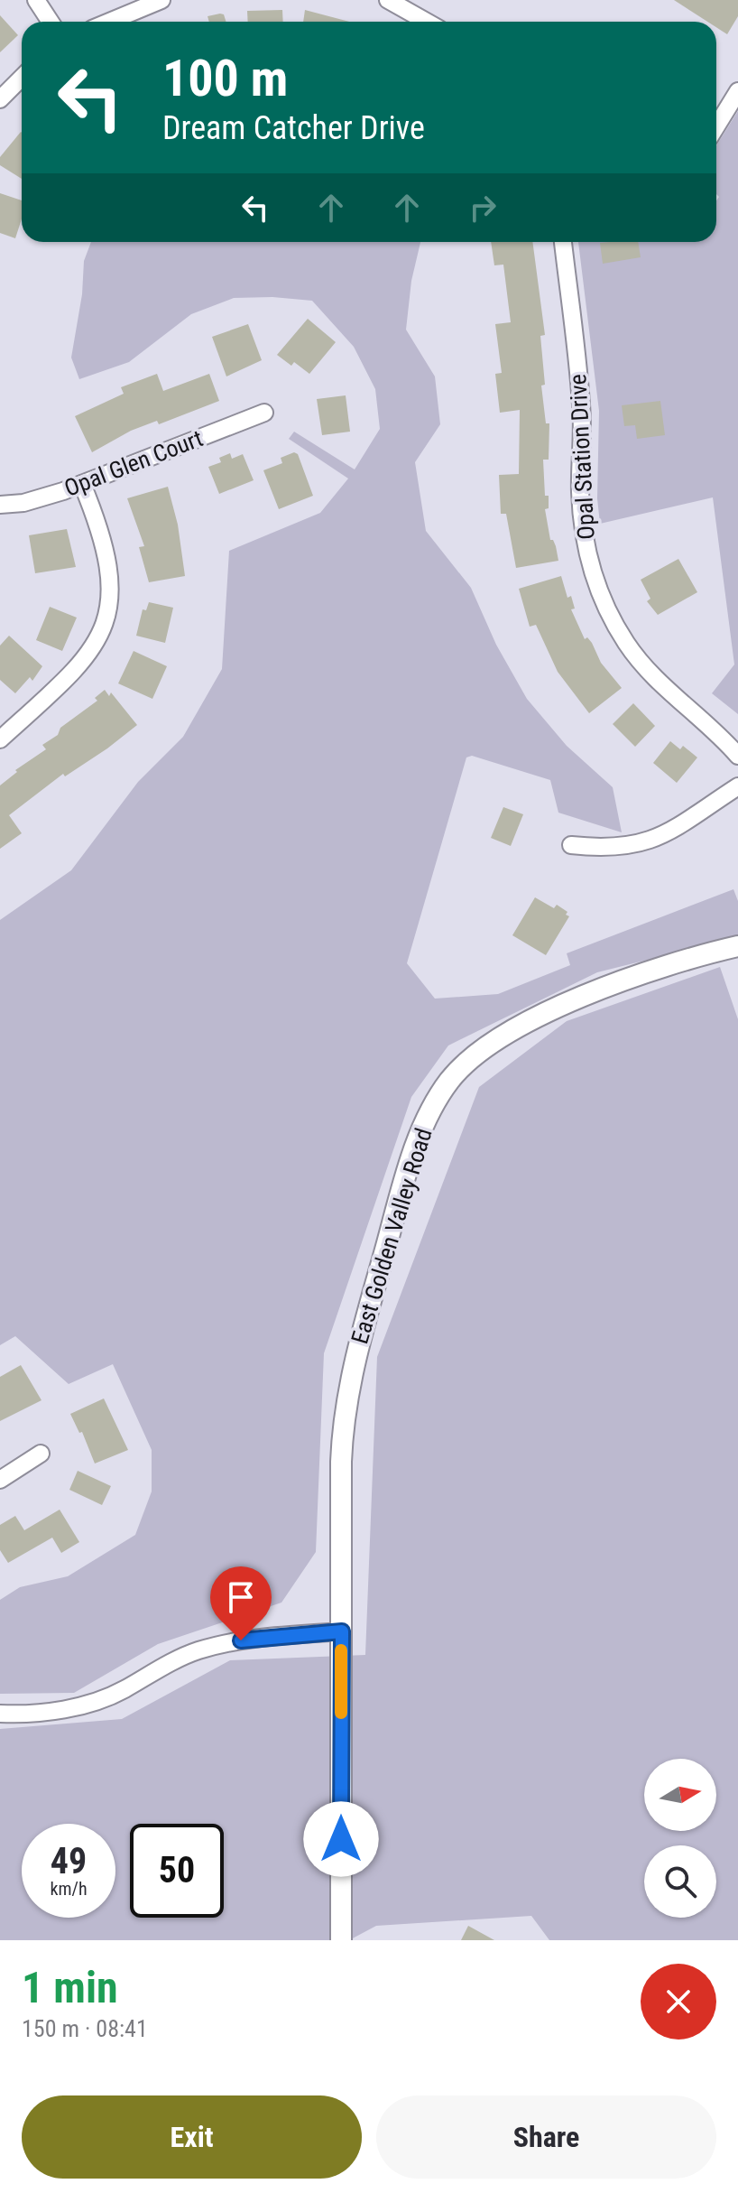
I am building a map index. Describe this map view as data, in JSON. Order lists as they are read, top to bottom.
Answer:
{
  "streets": {
    "main road": ["East Golden Valley Road"],
    "street": ["Opal Station Drive", "Opal Glen Court"]
  },
  "north": "right",
  "page": {
    "turn": ["100 m", "Dream Catcher Drive"],
    "speed": "49 km/h",
    "limit": "50",
    "heading": ["1 min", "150 m · 08:41"],
    "buttons": ["Exit", "Share"]
  }
}
